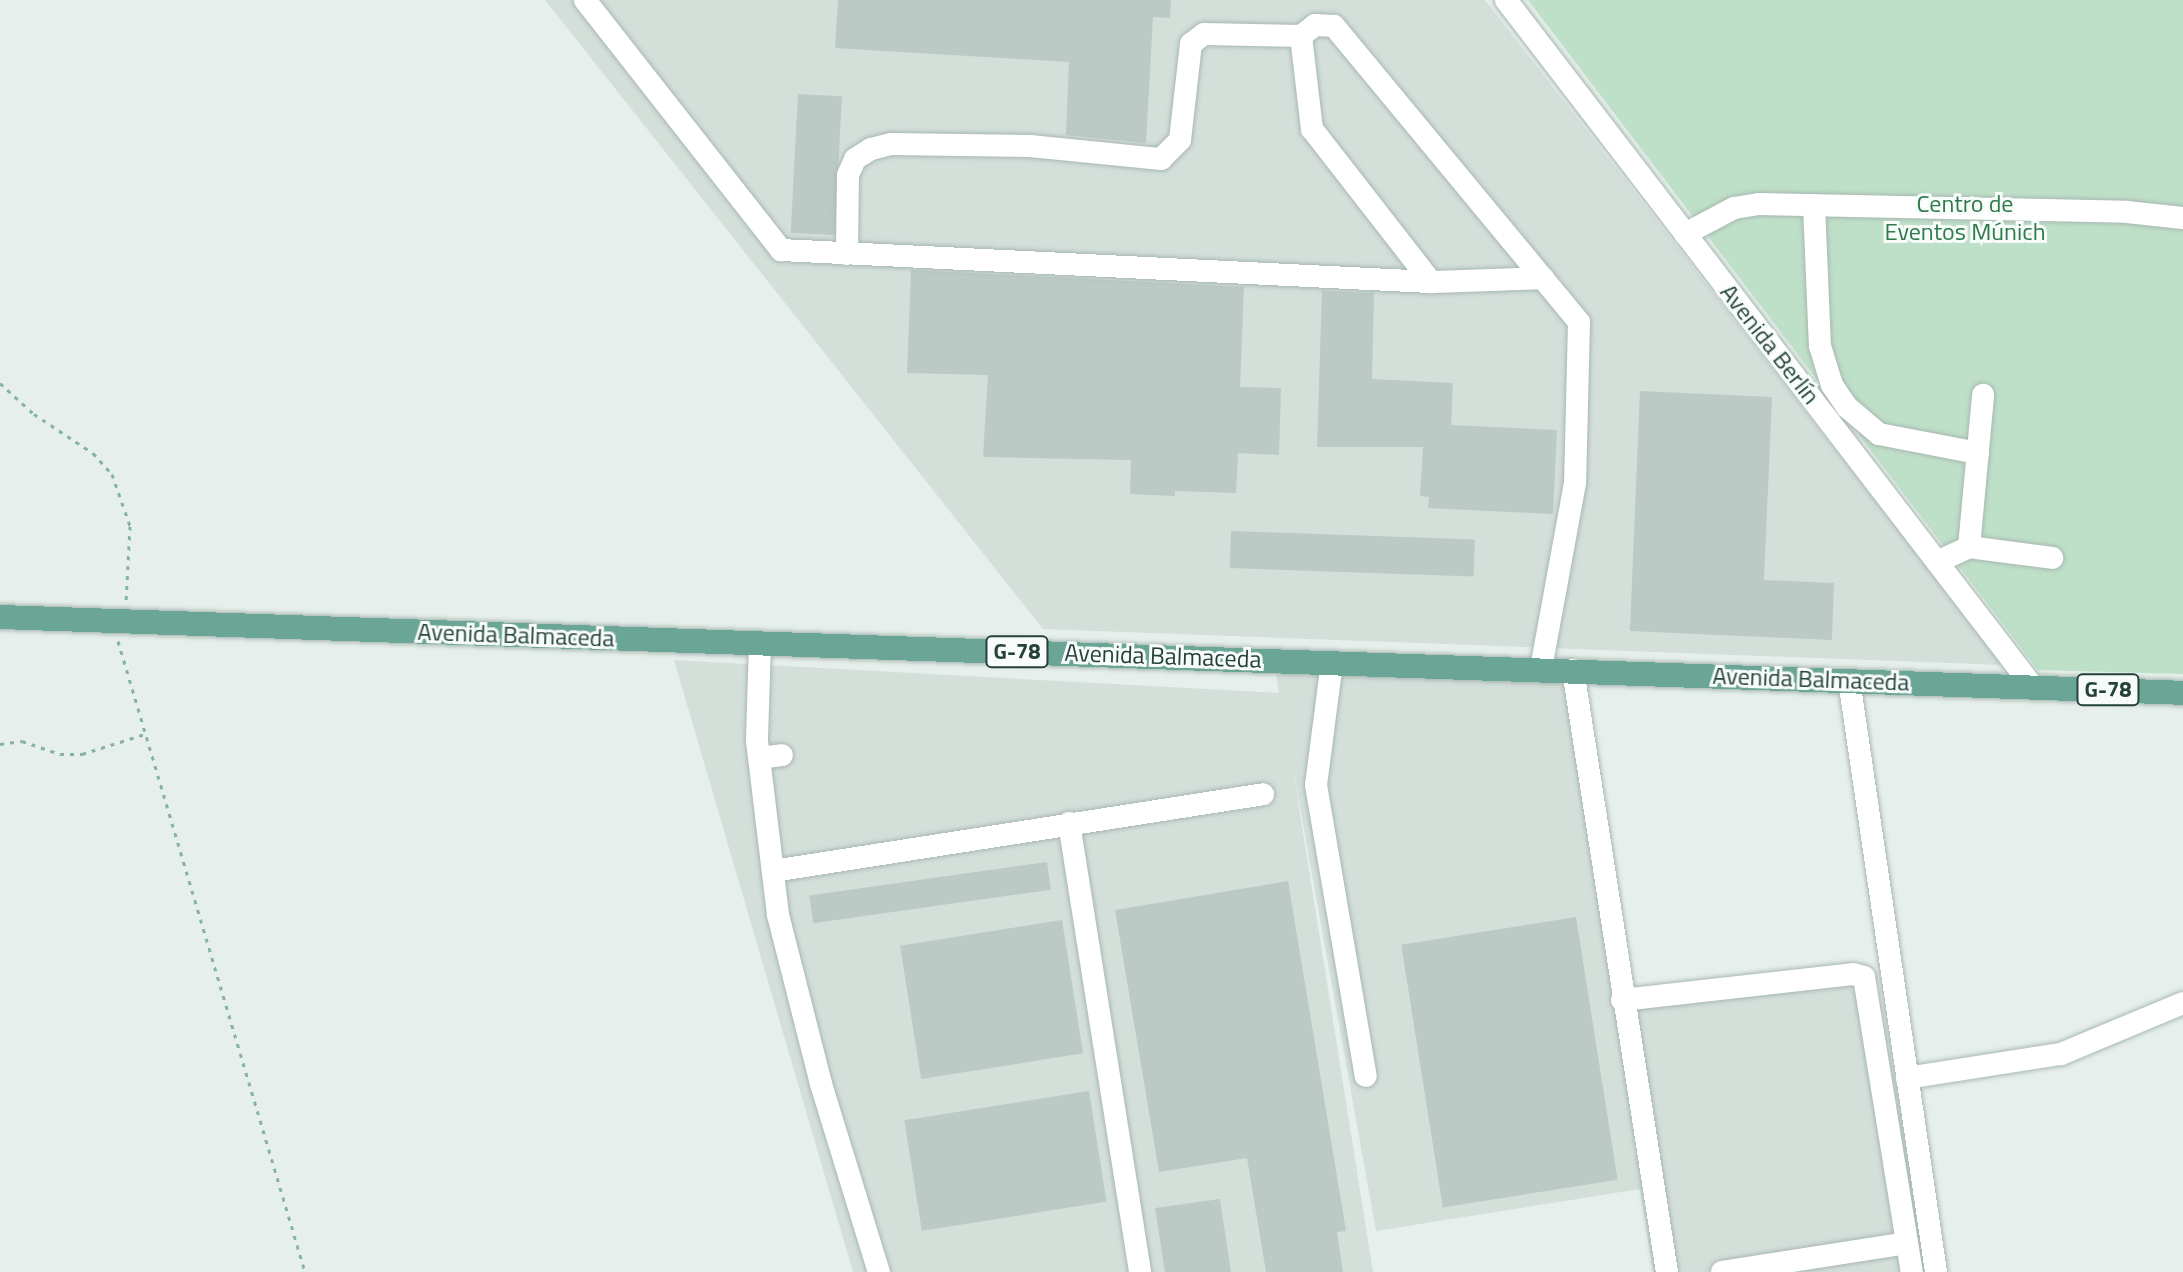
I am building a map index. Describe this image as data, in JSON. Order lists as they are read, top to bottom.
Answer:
{
  "streets": {
    "main road": ["Avenida Balmaceda", "G-78"],
    "street": ["Avenida Berlín"]
  },
  "crossings": [
    ["Avenida Berlín", "Avenida Balmaceda"]
  ],
  "parks": ["Centro de Eventos Múnich"]
}
